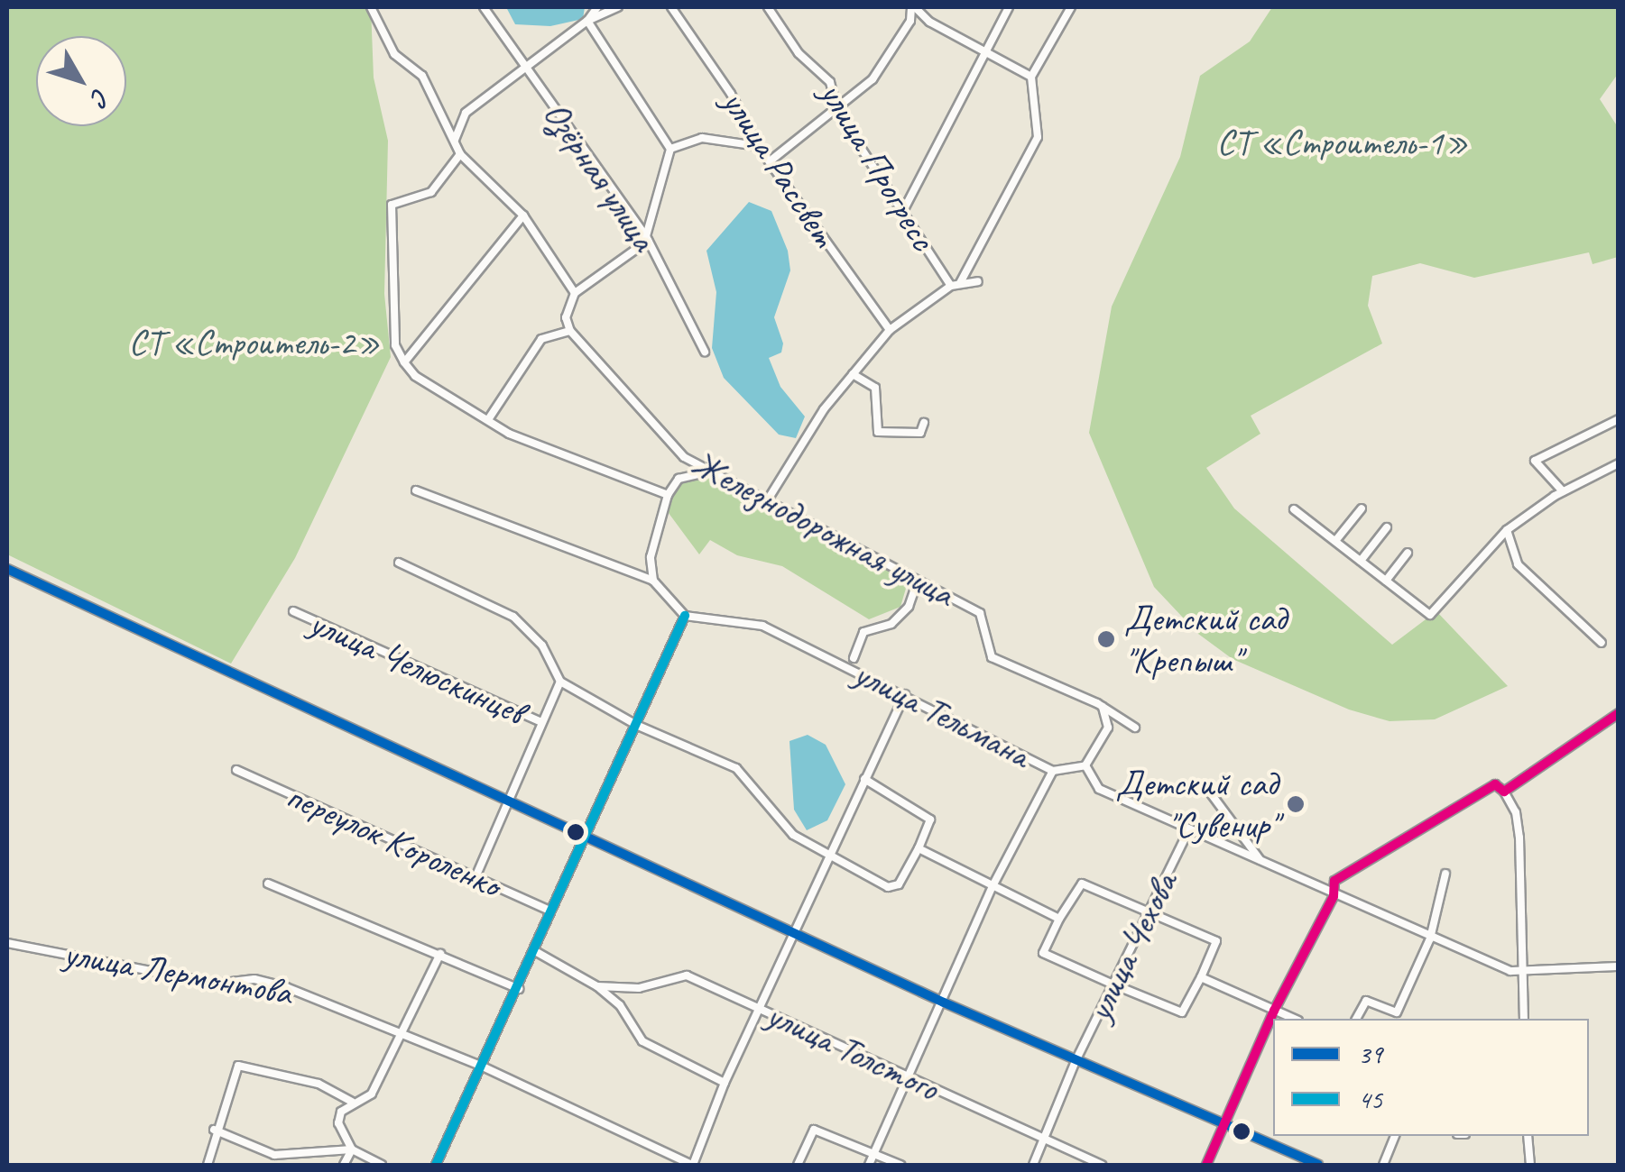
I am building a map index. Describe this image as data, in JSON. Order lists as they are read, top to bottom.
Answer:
{
  "streets": {
    "street": [
      "улица Прогресс",
      "улица Рассвет",
      "Озёрная улица",
      "Железнодорожная улица",
      "улица Челюскинцев",
      "улица Тельмана",
      "переулок Короленко",
      "улица Чехова",
      "улица Лермонтова",
      "улица Толстого"
    ]
  },
  "crossings": [
    ["улица Чехова", "улица Толстого"]
  ],
  "parks": ["СТ «Строитель-1»", "СТ «Строитель-2»"],
  "places": ["Детский сад \"Крепыш\"", "Детский сад \"Сувенир\""],
  "lines": ["transit line 39", "transit line 45"],
  "legend": ["39", "45"],
  "north": "bottom right"
}
